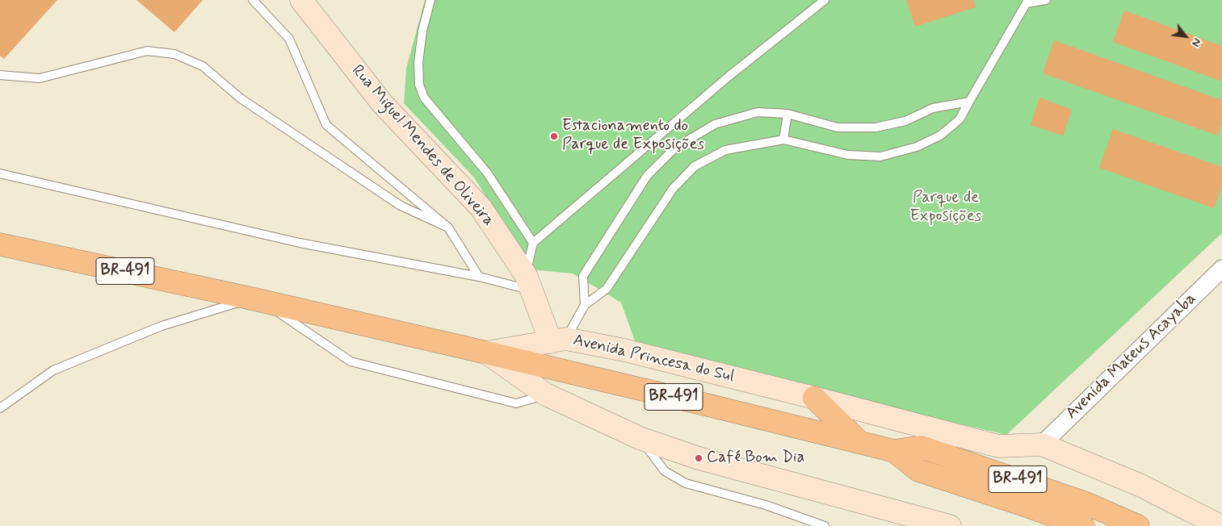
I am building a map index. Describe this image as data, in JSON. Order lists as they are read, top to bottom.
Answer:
{
  "streets": {
    "highway": ["BR-491"],
    "main road": ["Rua Miguel Mendes de Oliveira", "Avenida Princesa do Sul"],
    "street": ["Avenida Mateus Acayaba"]
  },
  "crossings": [
    ["Rua Miguel Mendes de Oliveira", "Avenida Princesa do Sul"],
    ["BR-491", "Avenida Princesa do Sul"],
    ["Avenida Mateus Acayaba", "Avenida Princesa do Sul"]
  ],
  "parks": ["Parque de Exposições"],
  "places": ["Estacionamento do Parque de Exposições", "Café Bom Dia"],
  "north": "bottom right"
}
